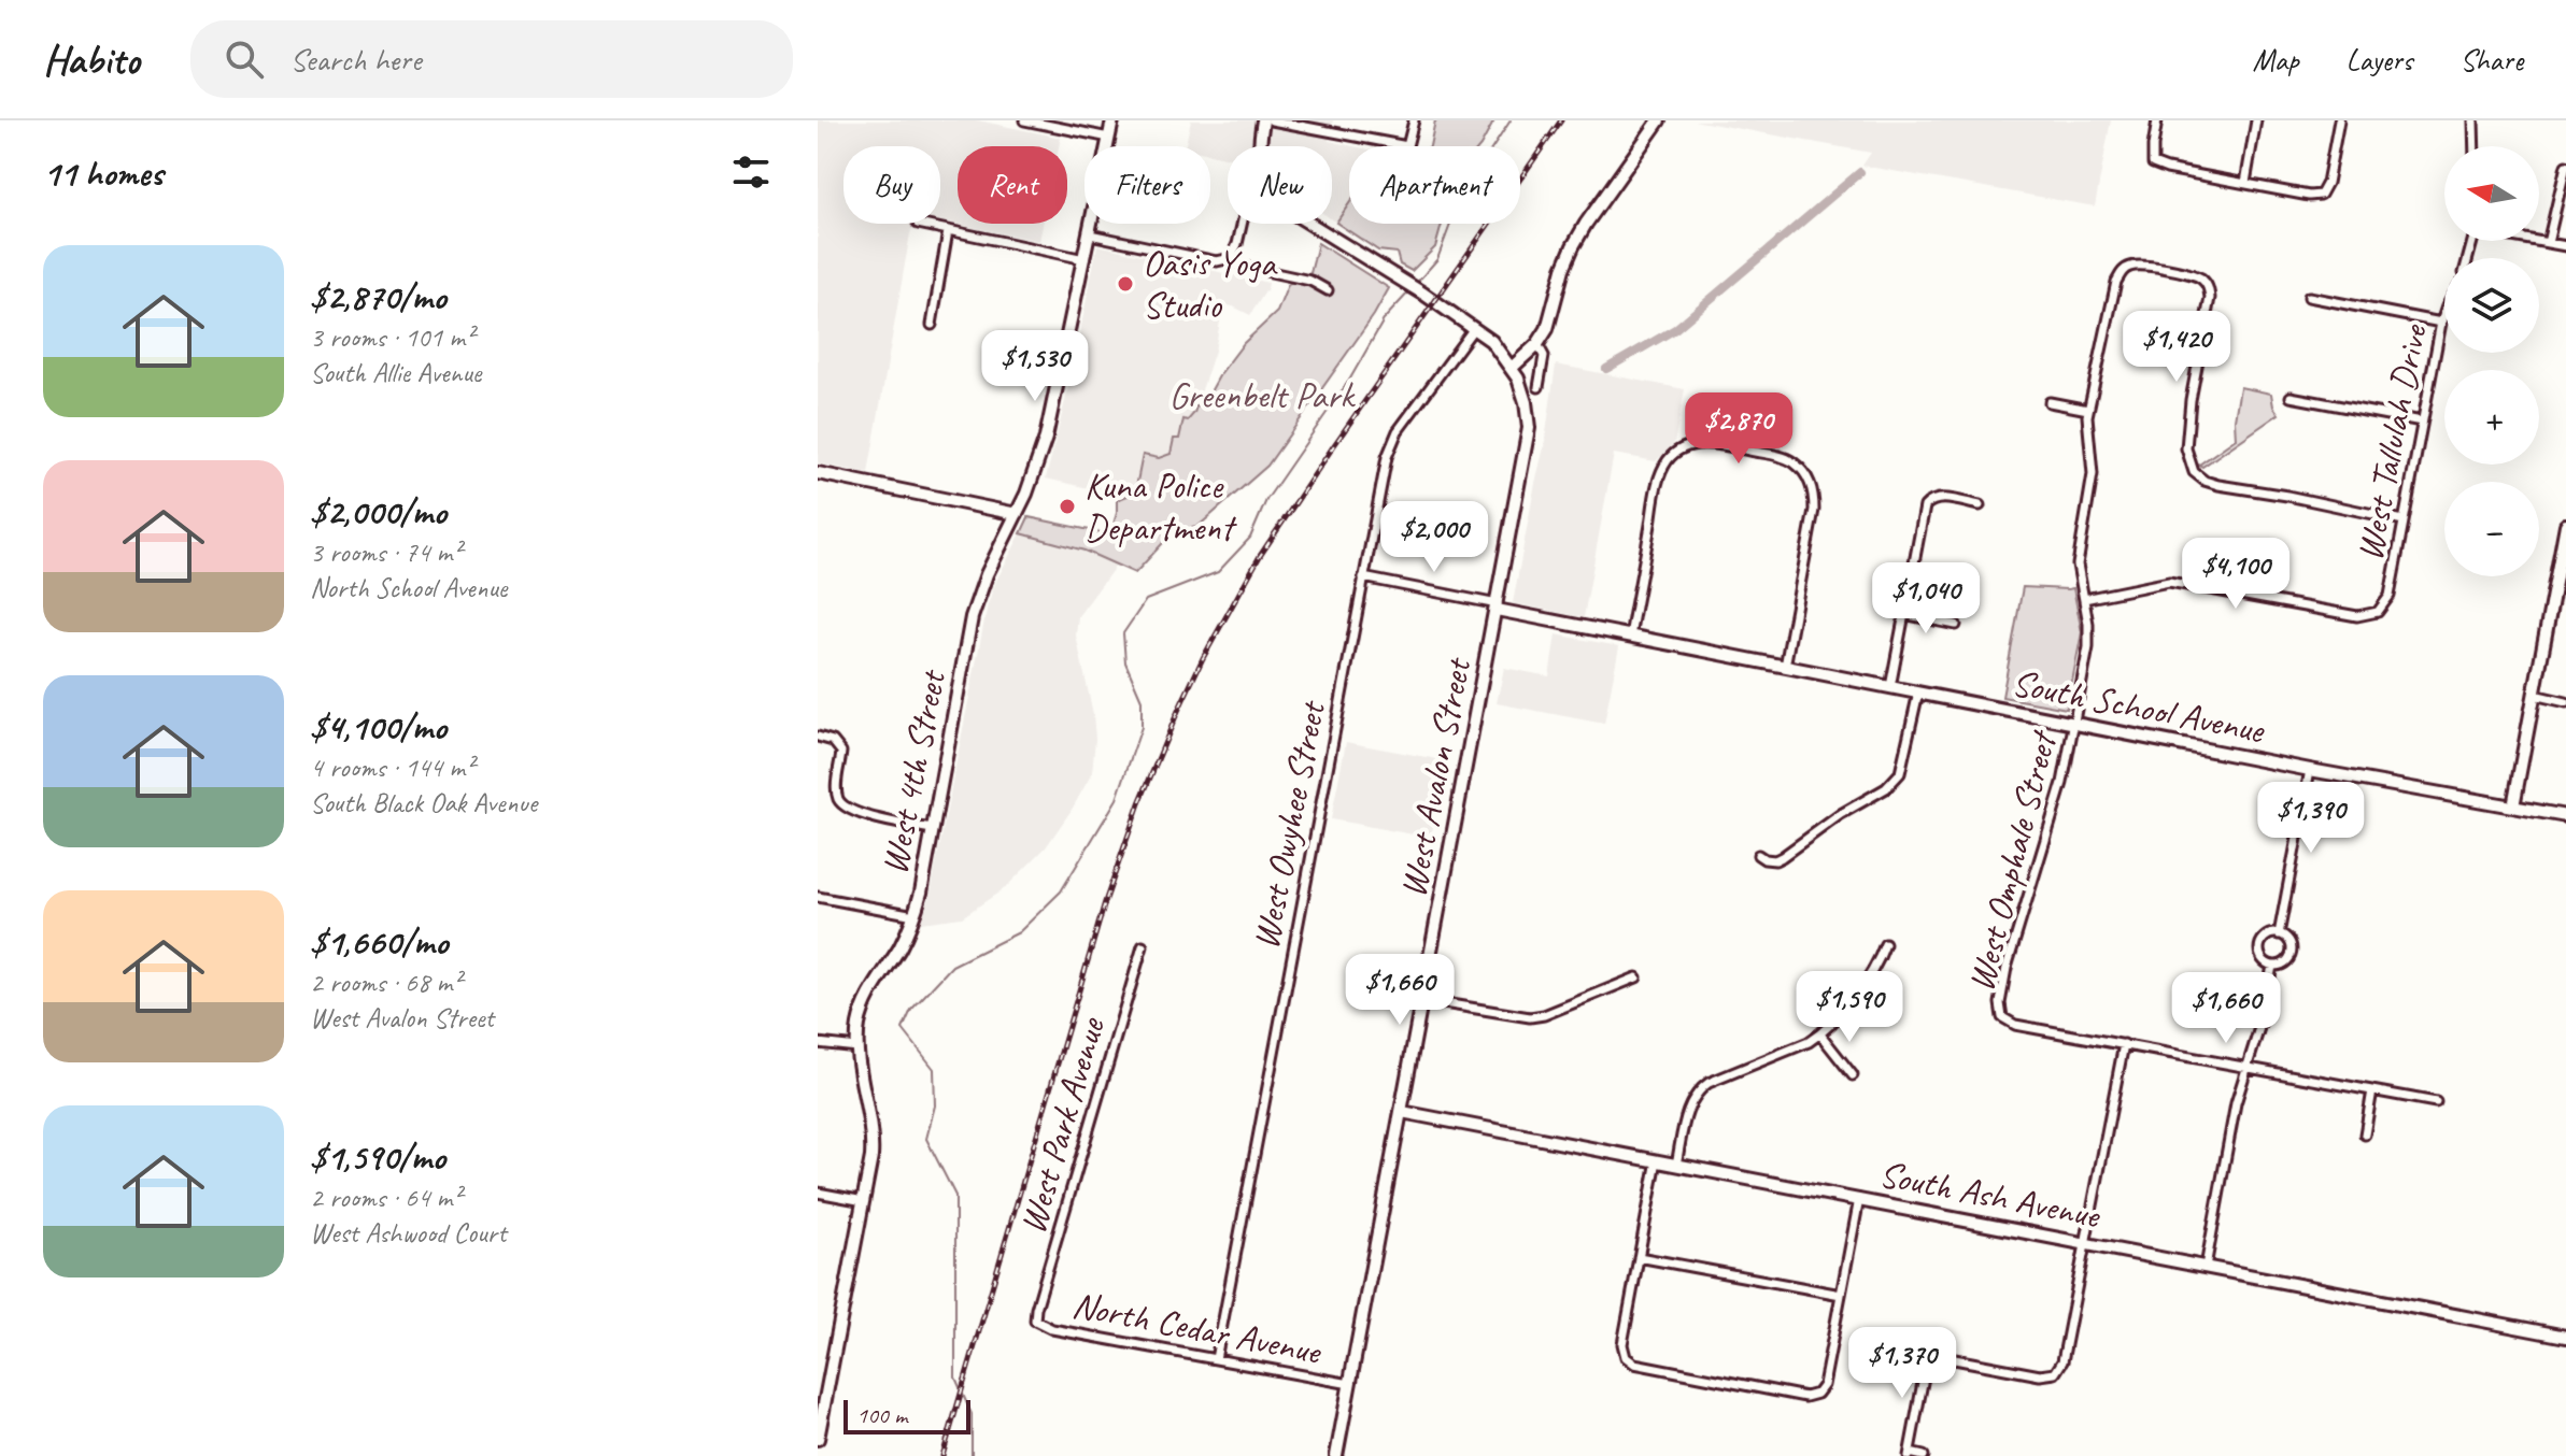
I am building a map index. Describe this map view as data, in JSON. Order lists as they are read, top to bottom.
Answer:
{
  "streets": {
    "street": [
      "West Tallulah Drive",
      "South School Avenue",
      "West 4th Street",
      "West Avalon Street",
      "West Owyhee Street",
      "West Omphale Street",
      "West Park Avenue",
      "South Ash Avenue",
      "North Cedar Avenue"
    ]
  },
  "crossings": [
    ["West Tallulah Drive", "West Omphale Street"],
    ["South School Avenue", "West Avalon Street"],
    ["South School Avenue", "West Omphale Street"],
    ["West Avalon Street", "South Ash Avenue"],
    ["West Avalon Street", "North Cedar Avenue"],
    ["West Owyhee Street", "North Cedar Avenue"],
    ["West Park Avenue", "North Cedar Avenue"]
  ],
  "parks": ["Greenbelt Park"],
  "places": ["Oasis Yoga Studio", "Kuna Police Department"],
  "scale_bar": "100 m",
  "north": "left",
  "page": {
    "header": "Habito",
    "search": "Search here",
    "nav": ["Map", "Layers", "Share"],
    "heading": "11 homes",
    "map_buttons": ["+", "−"],
    "chip": [
      "Buy",
      "Rent",
      "Filters",
      "New",
      "Apartment"
    ],
    "list": [
      {
        "name": "$2,870/mo",
        "note": "3 rooms · 101 m² · South Allie Avenue"
      },
      {
        "name": "$2,000/mo",
        "note": "3 rooms · 74 m² · North School Avenue"
      },
      {
        "name": "$4,100/mo",
        "note": "4 rooms · 144 m² · South Black Oak Avenue"
      },
      {
        "name": "$1,660/mo",
        "note": "2 rooms · 68 m² · West Avalon Street"
      },
      {
        "name": "$1,590/mo",
        "note": "2 rooms · 64 m² · West Ashwood Court"
      }
    ],
    "price": [
      "$1,420",
      "$1,530",
      "$2,870",
      "$2,000",
      "$4,100",
      "$1,040",
      "$1,390",
      "$1,660",
      "$1,590",
      "$1,660",
      "$1,370"
    ],
    "scale": "100 m"
  }
}
